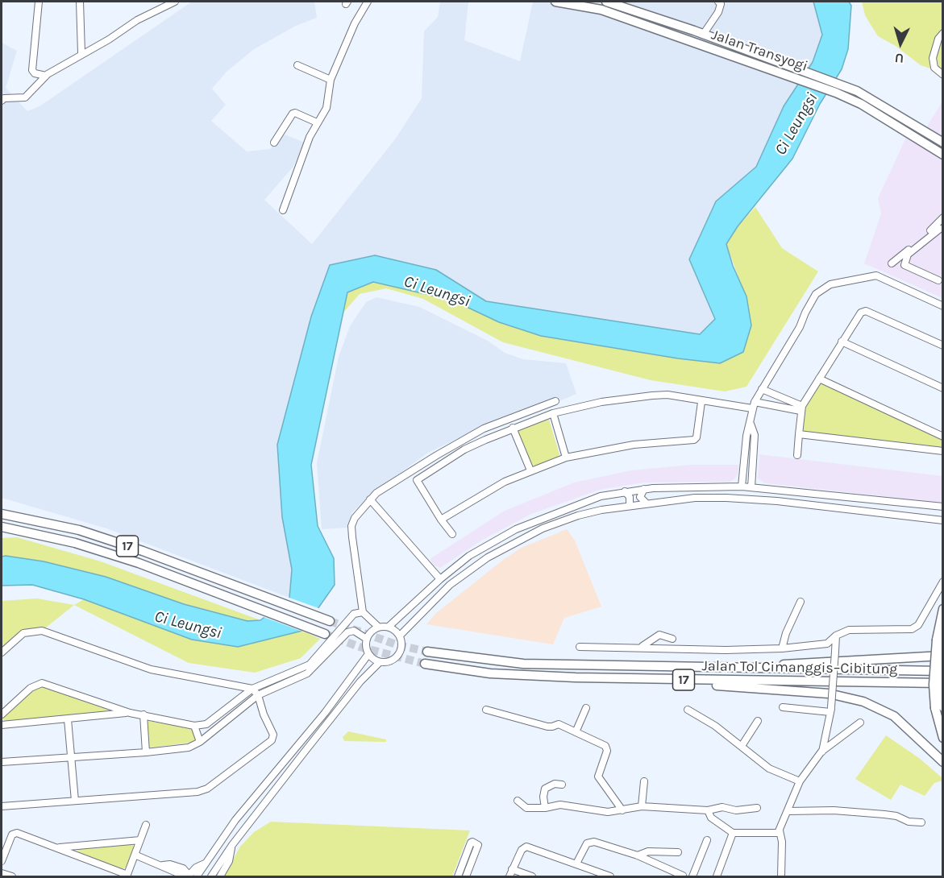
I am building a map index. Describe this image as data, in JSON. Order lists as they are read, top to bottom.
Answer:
{
  "streets": {
    "highway": ["Jalan Transyogi", "17", "Jalan Tol Cimanggis–Cibitung"]
  },
  "water": ["Ci Leungsi"],
  "north": "bottom"
}
